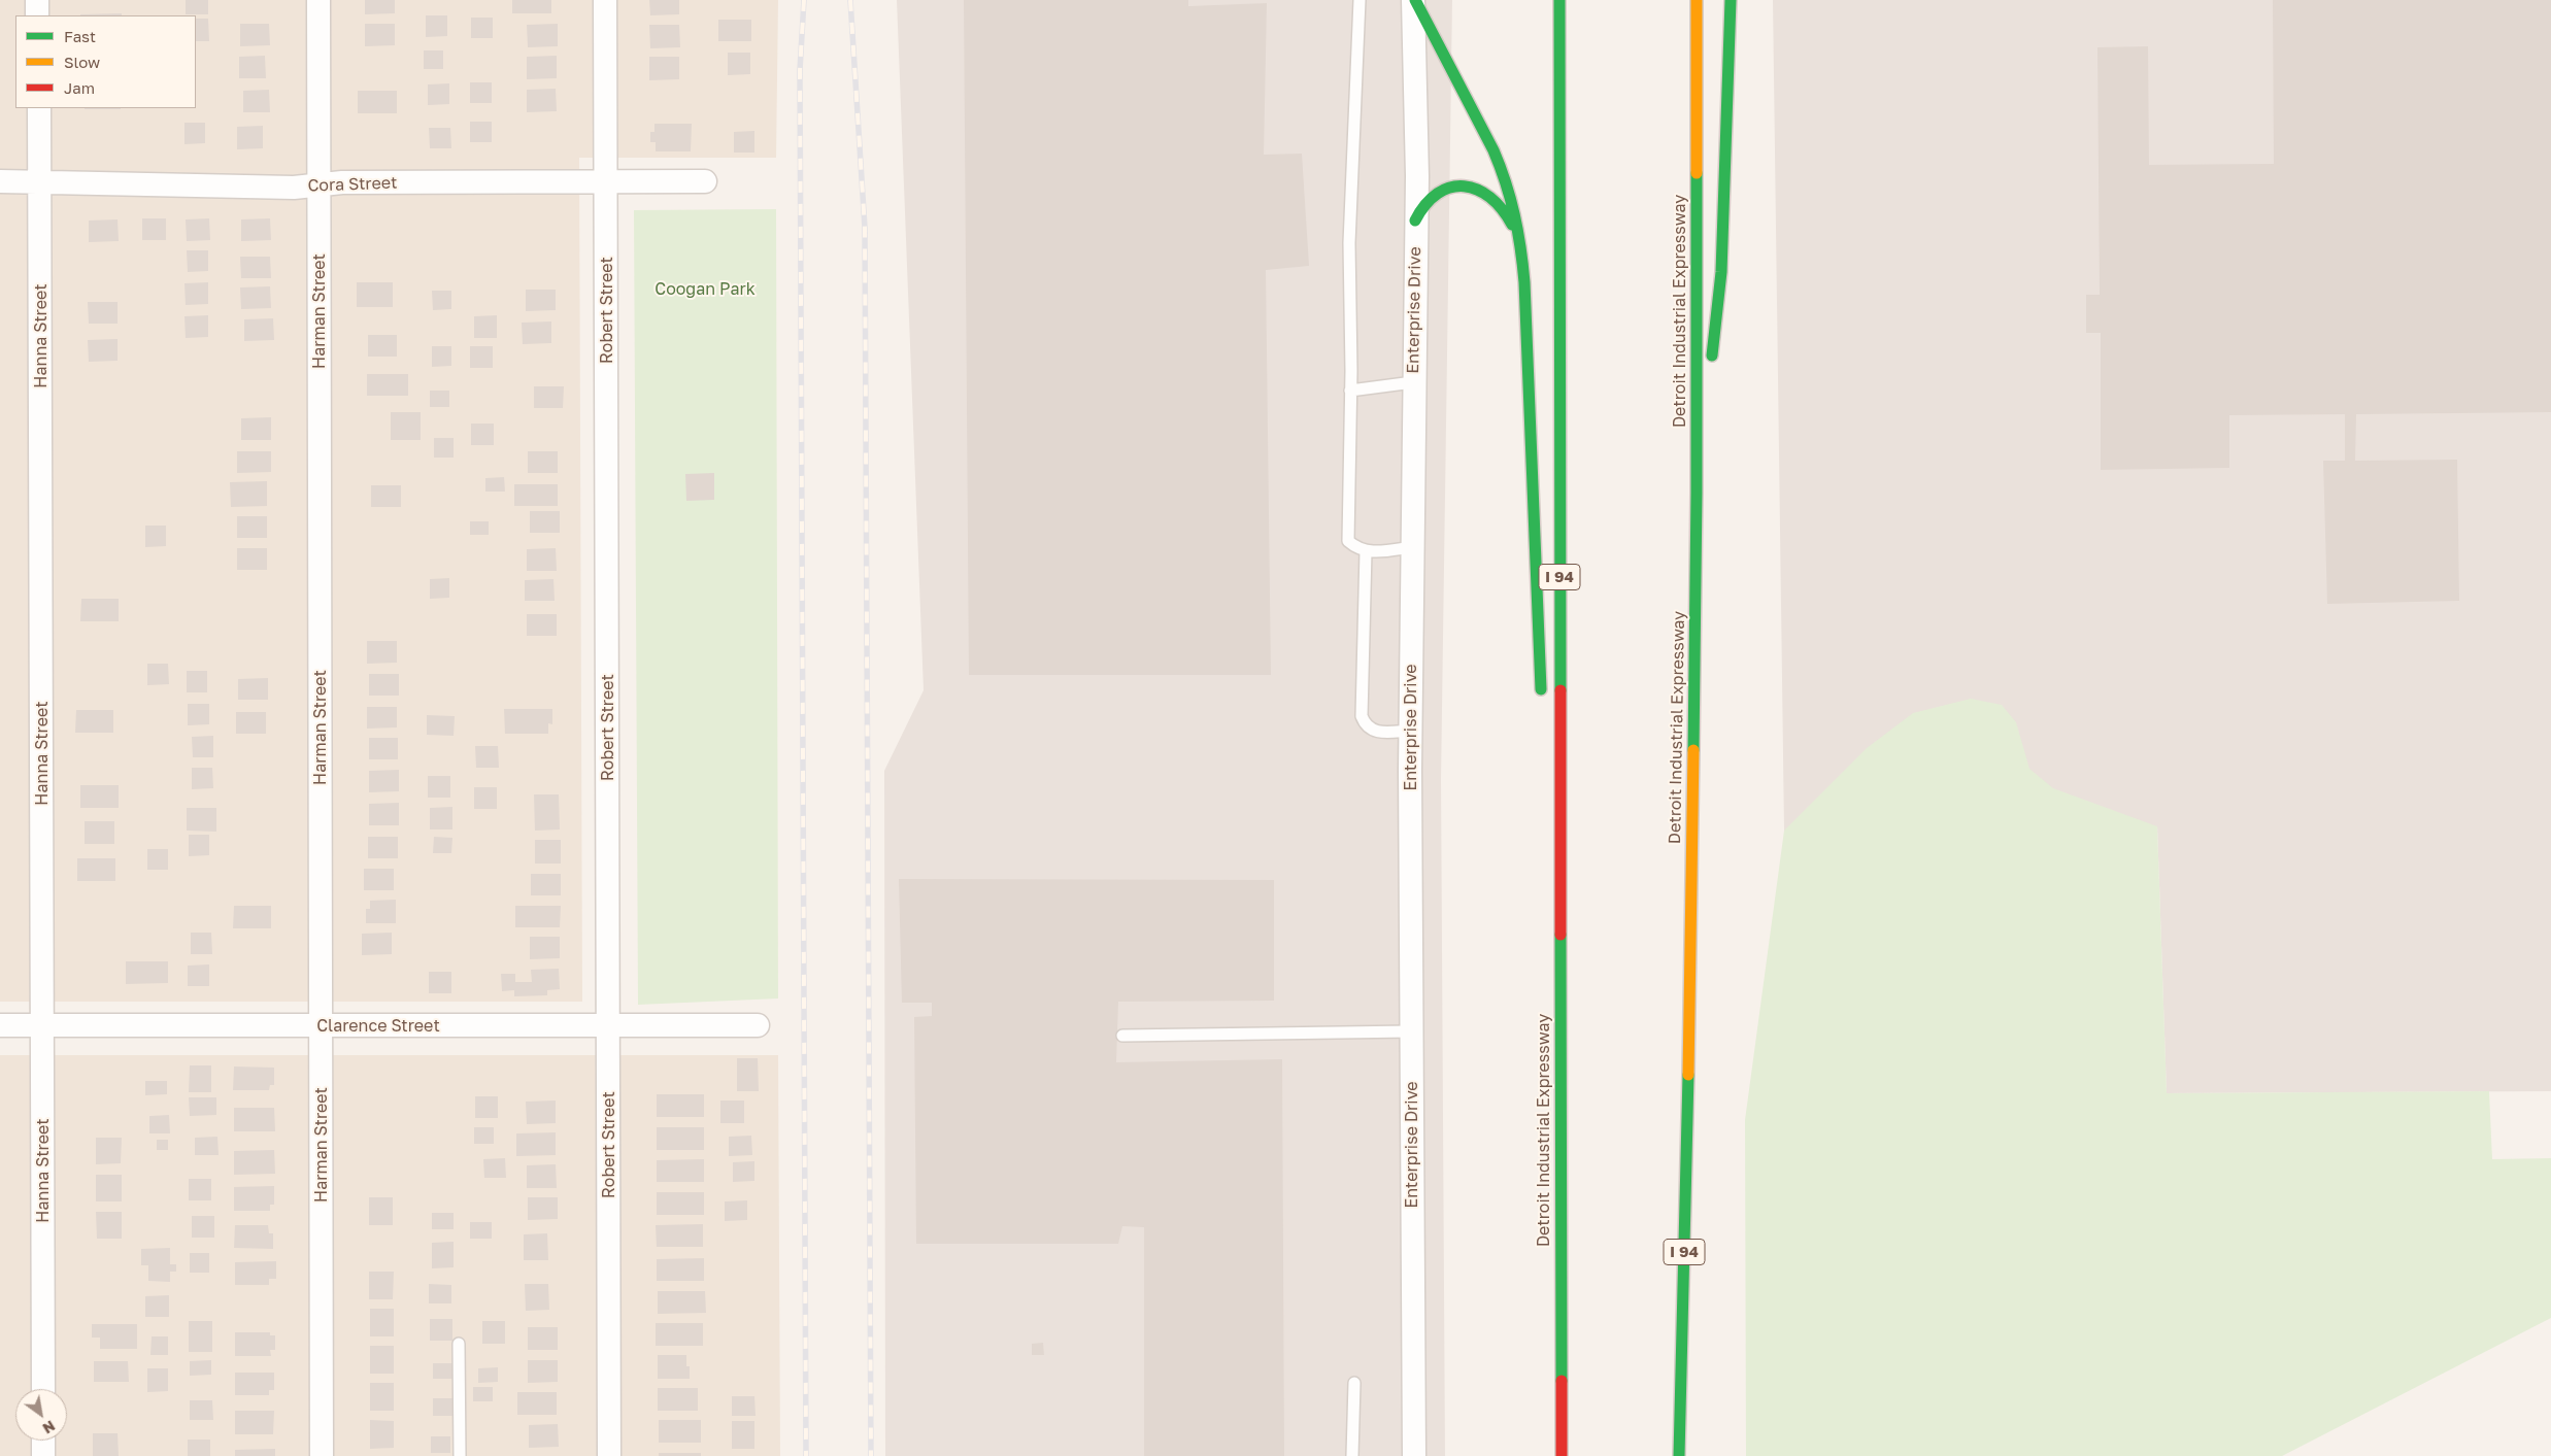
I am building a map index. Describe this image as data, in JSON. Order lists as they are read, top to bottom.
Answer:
{
  "streets": {
    "highway": ["Detroit Industrial Expressway", "I 94"],
    "street": [
      "Cora Street",
      "Robert Street",
      "Enterprise Drive",
      "Harman Street",
      "Hanna Street",
      "Clarence Street"
    ]
  },
  "crossings": [
    ["Cora Street", "Robert Street"],
    ["Cora Street", "Harman Street"],
    ["Cora Street", "Hanna Street"],
    ["Robert Street", "Clarence Street"],
    ["Harman Street", "Clarence Street"],
    ["Hanna Street", "Clarence Street"]
  ],
  "parks": ["Coogan Park"],
  "legend": ["Fast", "Slow", "Jam"],
  "north": "bottom right"
}
